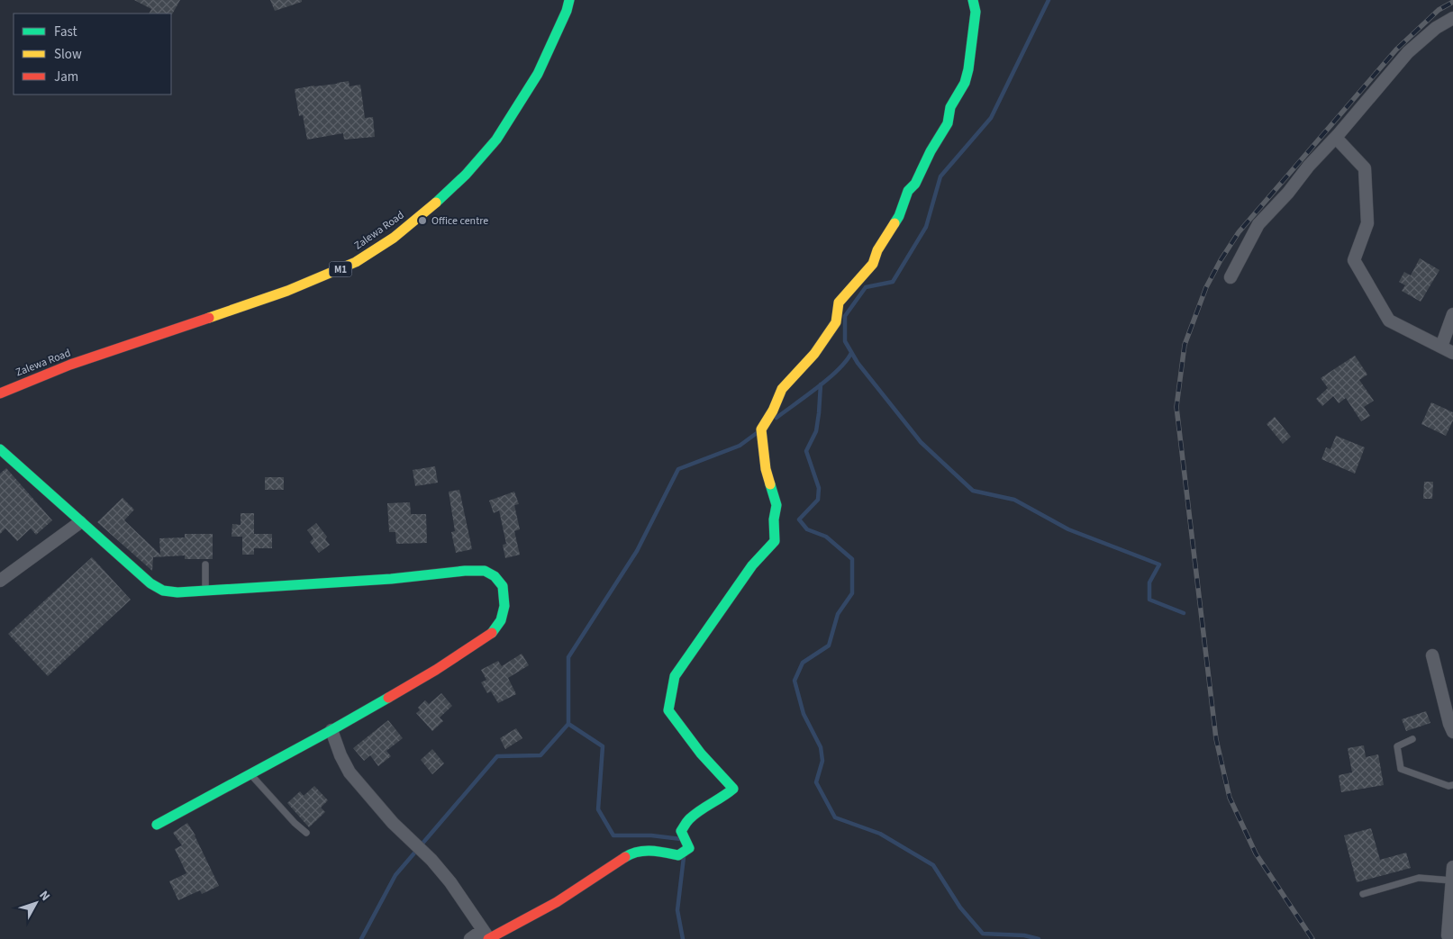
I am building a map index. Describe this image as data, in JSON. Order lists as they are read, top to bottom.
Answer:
{
  "streets": {
    "main road": ["Zalewa Road", "M1"]
  },
  "places": ["Office centre"],
  "legend": ["Fast", "Slow", "Jam"],
  "north": "top right"
}
